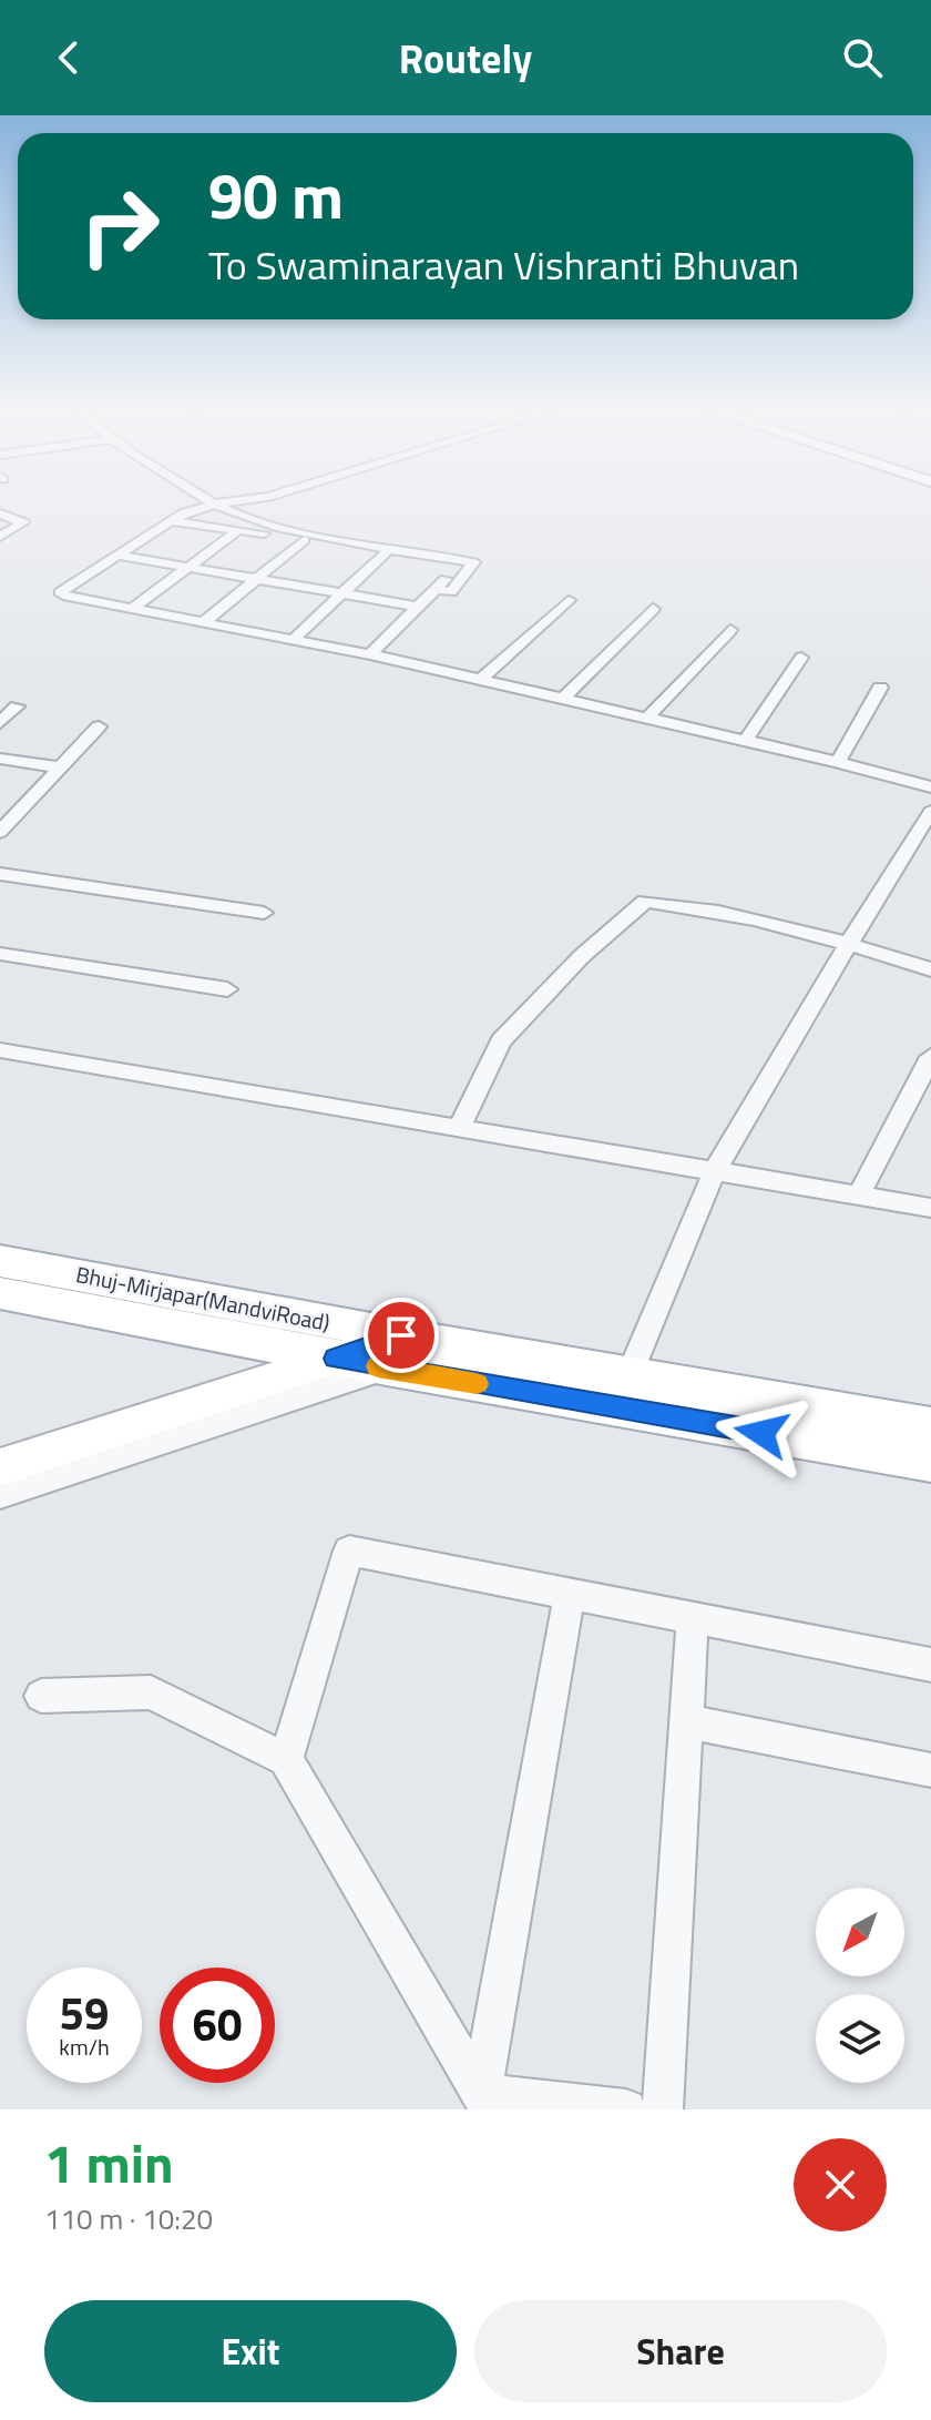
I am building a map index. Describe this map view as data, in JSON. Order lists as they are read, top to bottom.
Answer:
{
  "streets": {
    "main road": ["Bhuj-Mirjapar(MandviRoad)"]
  },
  "north": "bottom left",
  "page": {
    "header": "Routely",
    "turn": ["90 m", "To Swaminarayan Vishranti Bhuvan"],
    "speed": "59 km/h",
    "limit": "60",
    "heading": ["1 min", "110 m · 10:20"],
    "buttons": ["Exit", "Share"]
  }
}
